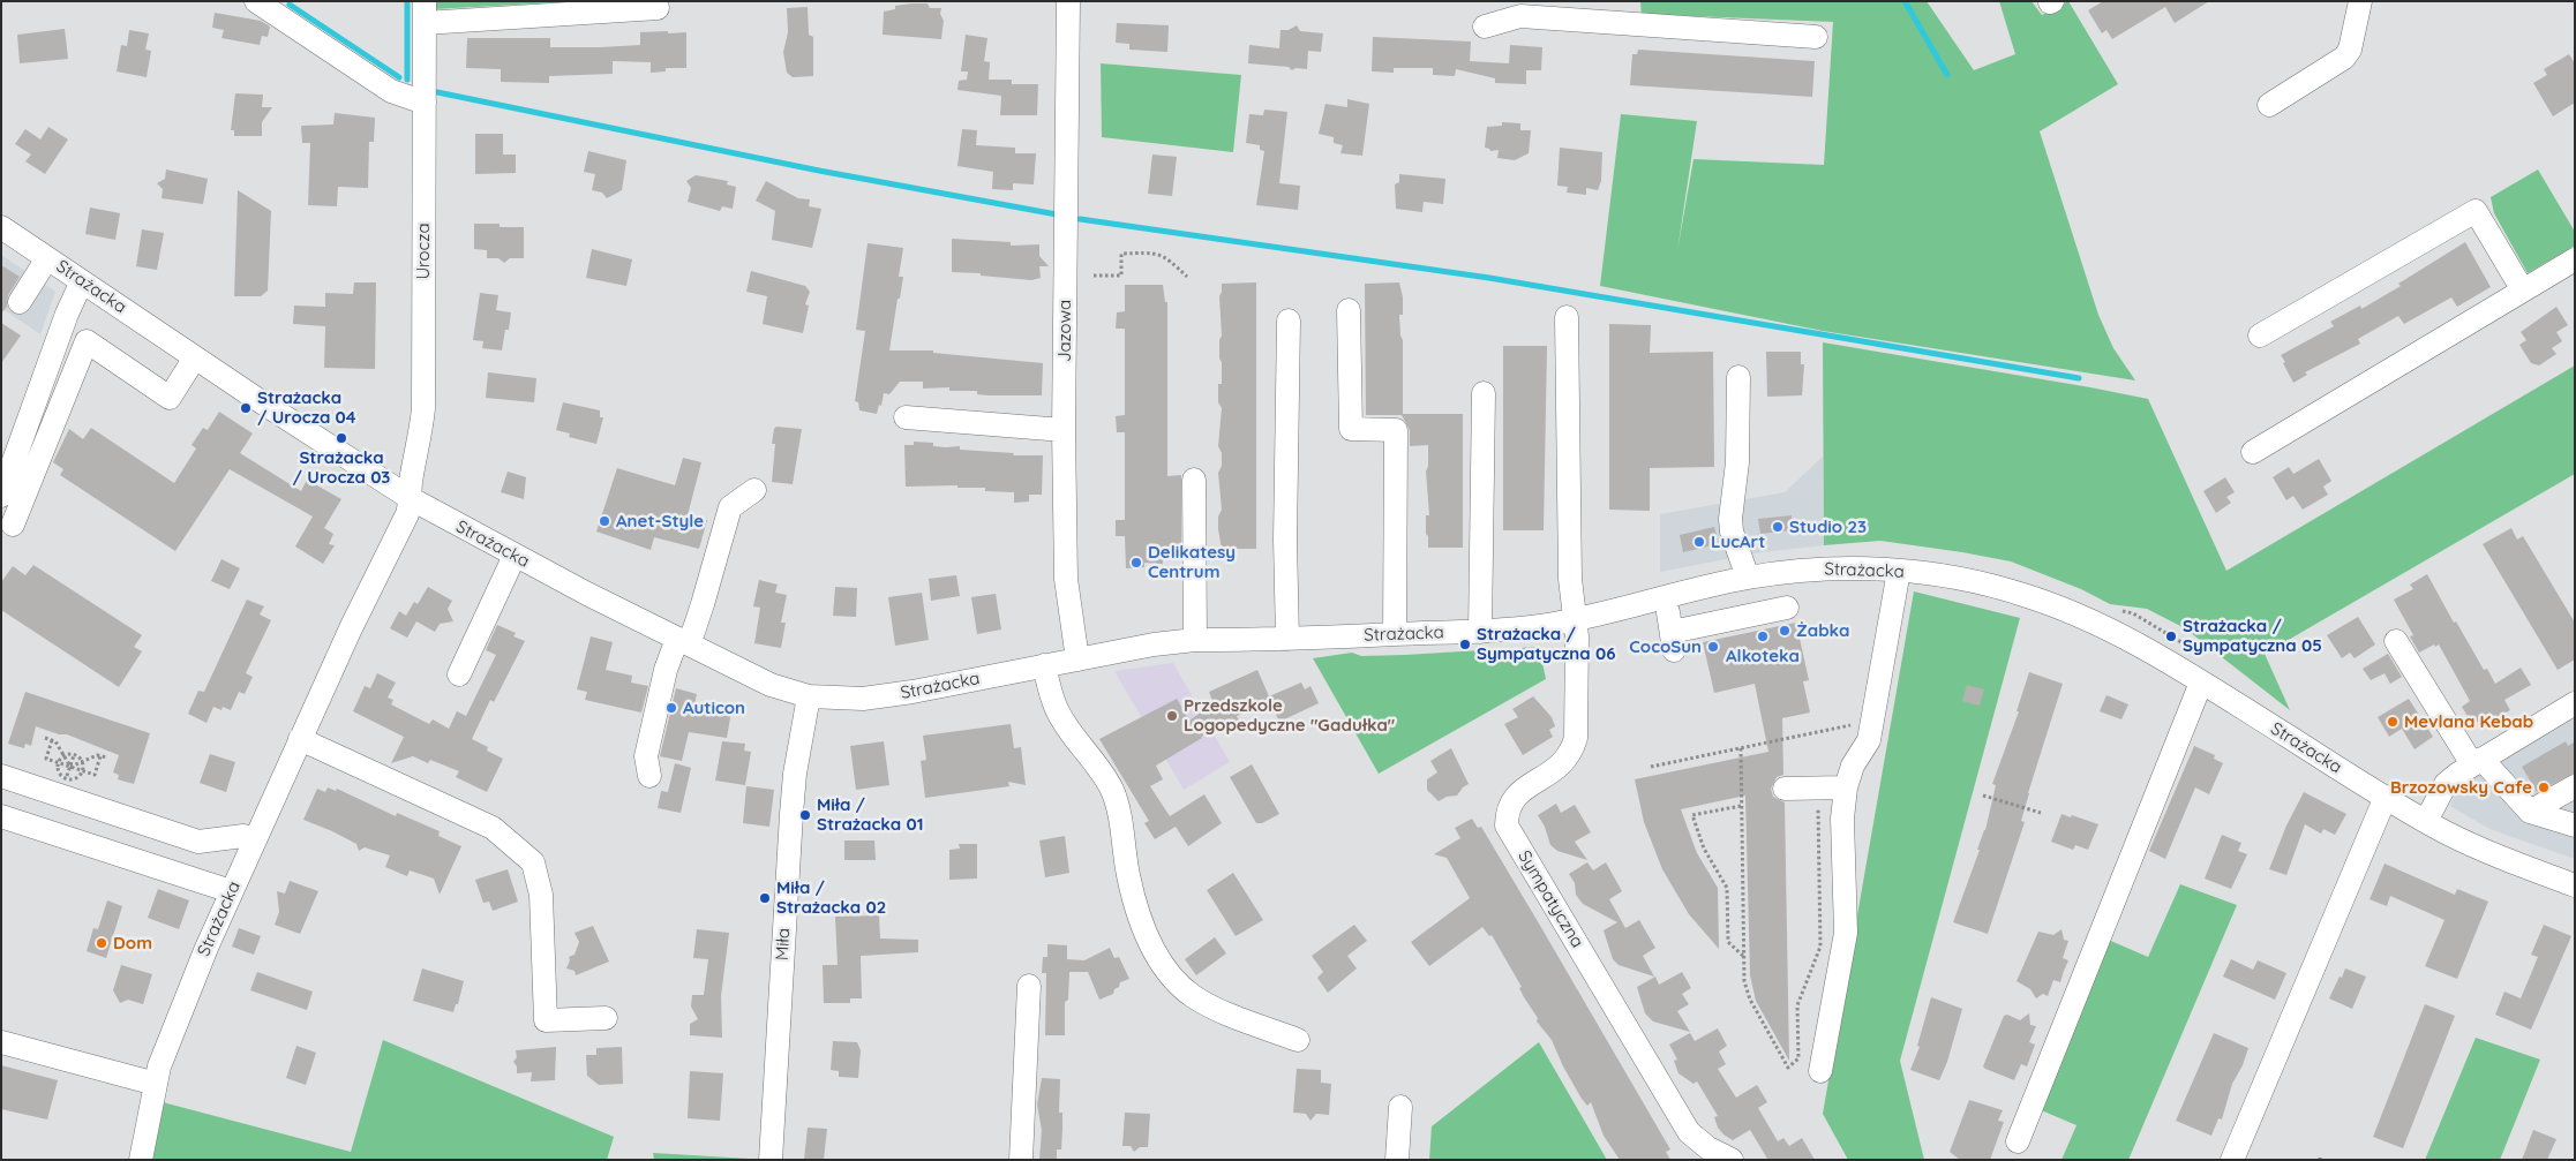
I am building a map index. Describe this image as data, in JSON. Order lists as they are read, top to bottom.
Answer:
{
  "streets": {
    "street": [
      "Urocza",
      "Strażacka",
      "Jazowa",
      "Sympatyczna",
      "Miła"
    ]
  },
  "crossings": [
    ["Urocza", "Strażacka"],
    ["Strażacka", "Jazowa"],
    ["Strażacka", "Sympatyczna"],
    ["Strażacka", "Miła"]
  ],
  "places": [
    "Strażacka / Urocza 04",
    "Strażacka / Urocza 03",
    "Anet-Style",
    "Studio 23",
    "LucArt",
    "Delikatesy Centrum",
    "Żabka",
    "Alkoteka",
    "Strażacka / Sympatyczna 05",
    "Strażacka / Sympatyczna 06",
    "CocoSun",
    "Auticon",
    "Przedszkole Logopedyczne \"Gadułka\"",
    "Mevlana Kebab",
    "Brzozowsky Cafe",
    "Miła / Strażacka 01",
    "Miła / Strażacka 02",
    "Dom"
  ]
}
